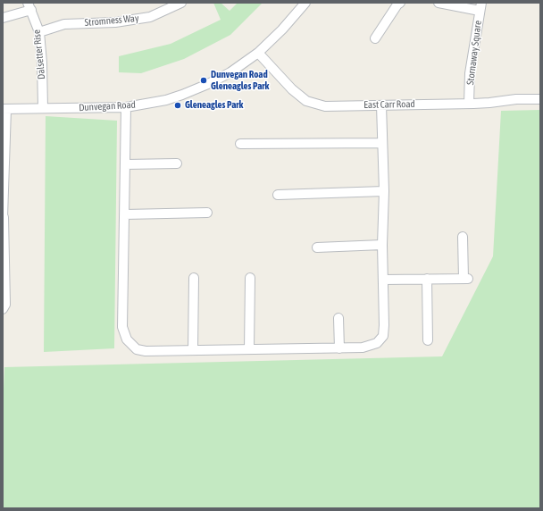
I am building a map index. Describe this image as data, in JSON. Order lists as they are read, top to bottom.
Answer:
{
  "streets": {
    "street": [
      "Stromness Way",
      "Stornaway Square",
      "Dalsetter Rise",
      "East Carr Road",
      "Dunvegan Road"
    ]
  },
  "crossings": [
    ["Stromness Way", "Dalsetter Rise"],
    ["Stornaway Square", "East Carr Road"],
    ["Dalsetter Rise", "Dunvegan Road"],
    ["East Carr Road", "Dunvegan Road"]
  ],
  "places": ["Dunvegan Road Gleneagles Park", "Gleneagles Park"]
}
